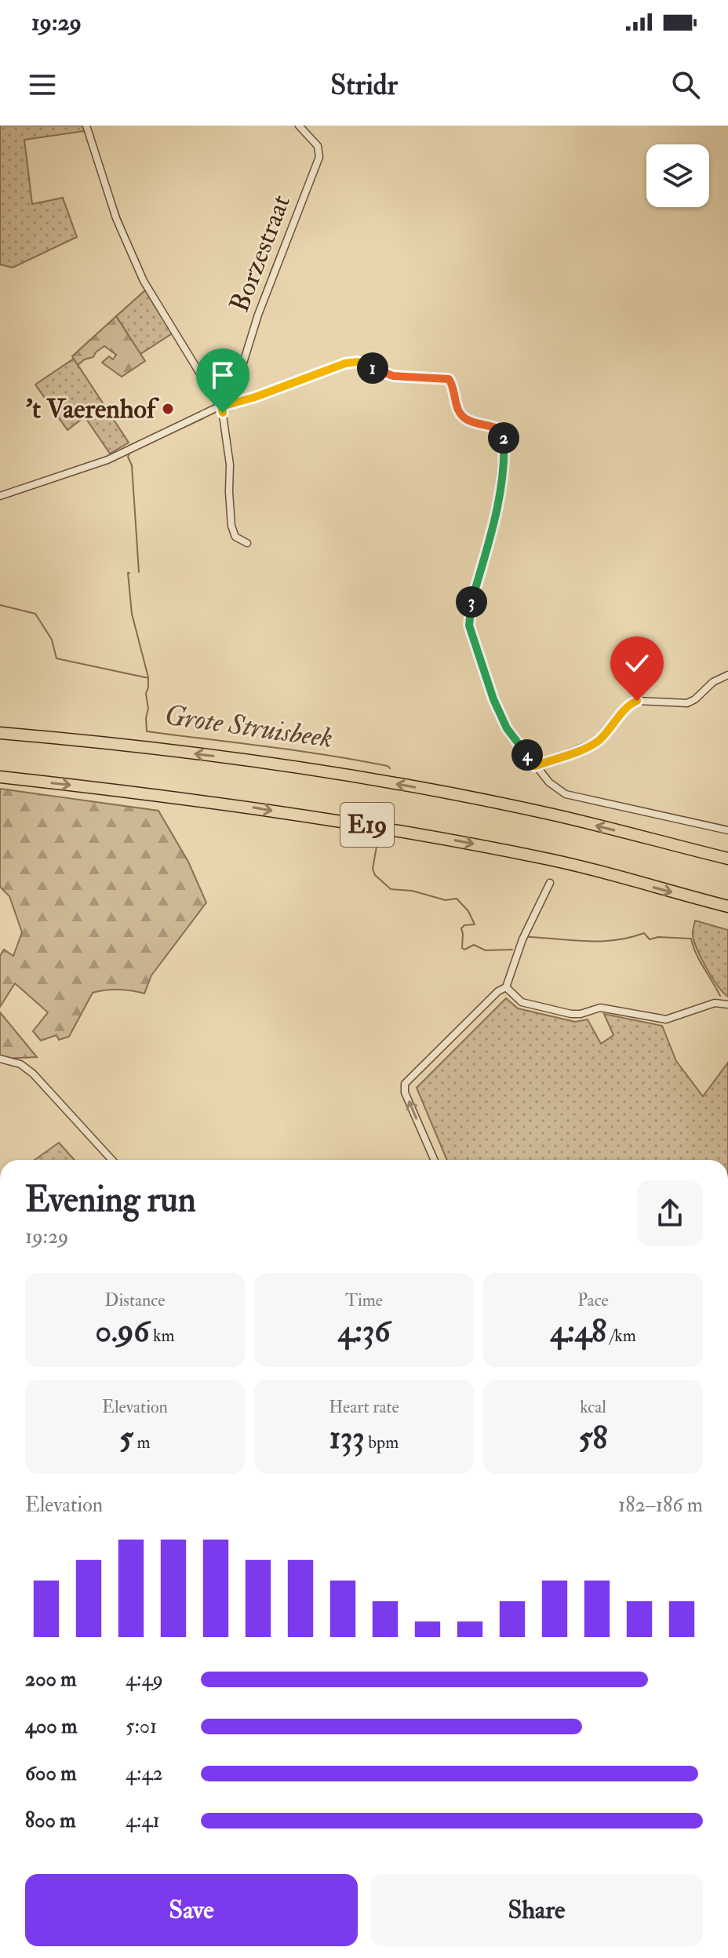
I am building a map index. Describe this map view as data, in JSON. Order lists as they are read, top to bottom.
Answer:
{
  "streets": {
    "highway": ["E19"],
    "street": ["Borzestraat"]
  },
  "water": ["Grote Struisbeek"],
  "places": ["'t Vaerenhof"],
  "page": {
    "status": "19:29",
    "header": "Stridr",
    "pins": [
      "1",
      "2",
      "3",
      "4"
    ],
    "heading": ["Evening run", "19:29"],
    "stats": [
      ["Distance", "0.96 km"],
      ["Time", "4:36"],
      ["Pace", "4:48 /km"],
      ["Elevation", "5 m"],
      ["Heart rate", "133 bpm"],
      ["kcal", "58"]
    ],
    "chart": ["Elevation", "182–186 m"],
    "list": [
      {
        "name": "200 m",
        "note": "4:49"
      },
      {
        "name": "400 m",
        "note": "5:01"
      },
      {
        "name": "600 m",
        "note": "4:42"
      },
      {
        "name": "800 m",
        "note": "4:41"
      }
    ],
    "buttons": ["Save", "Share"]
  }
}
